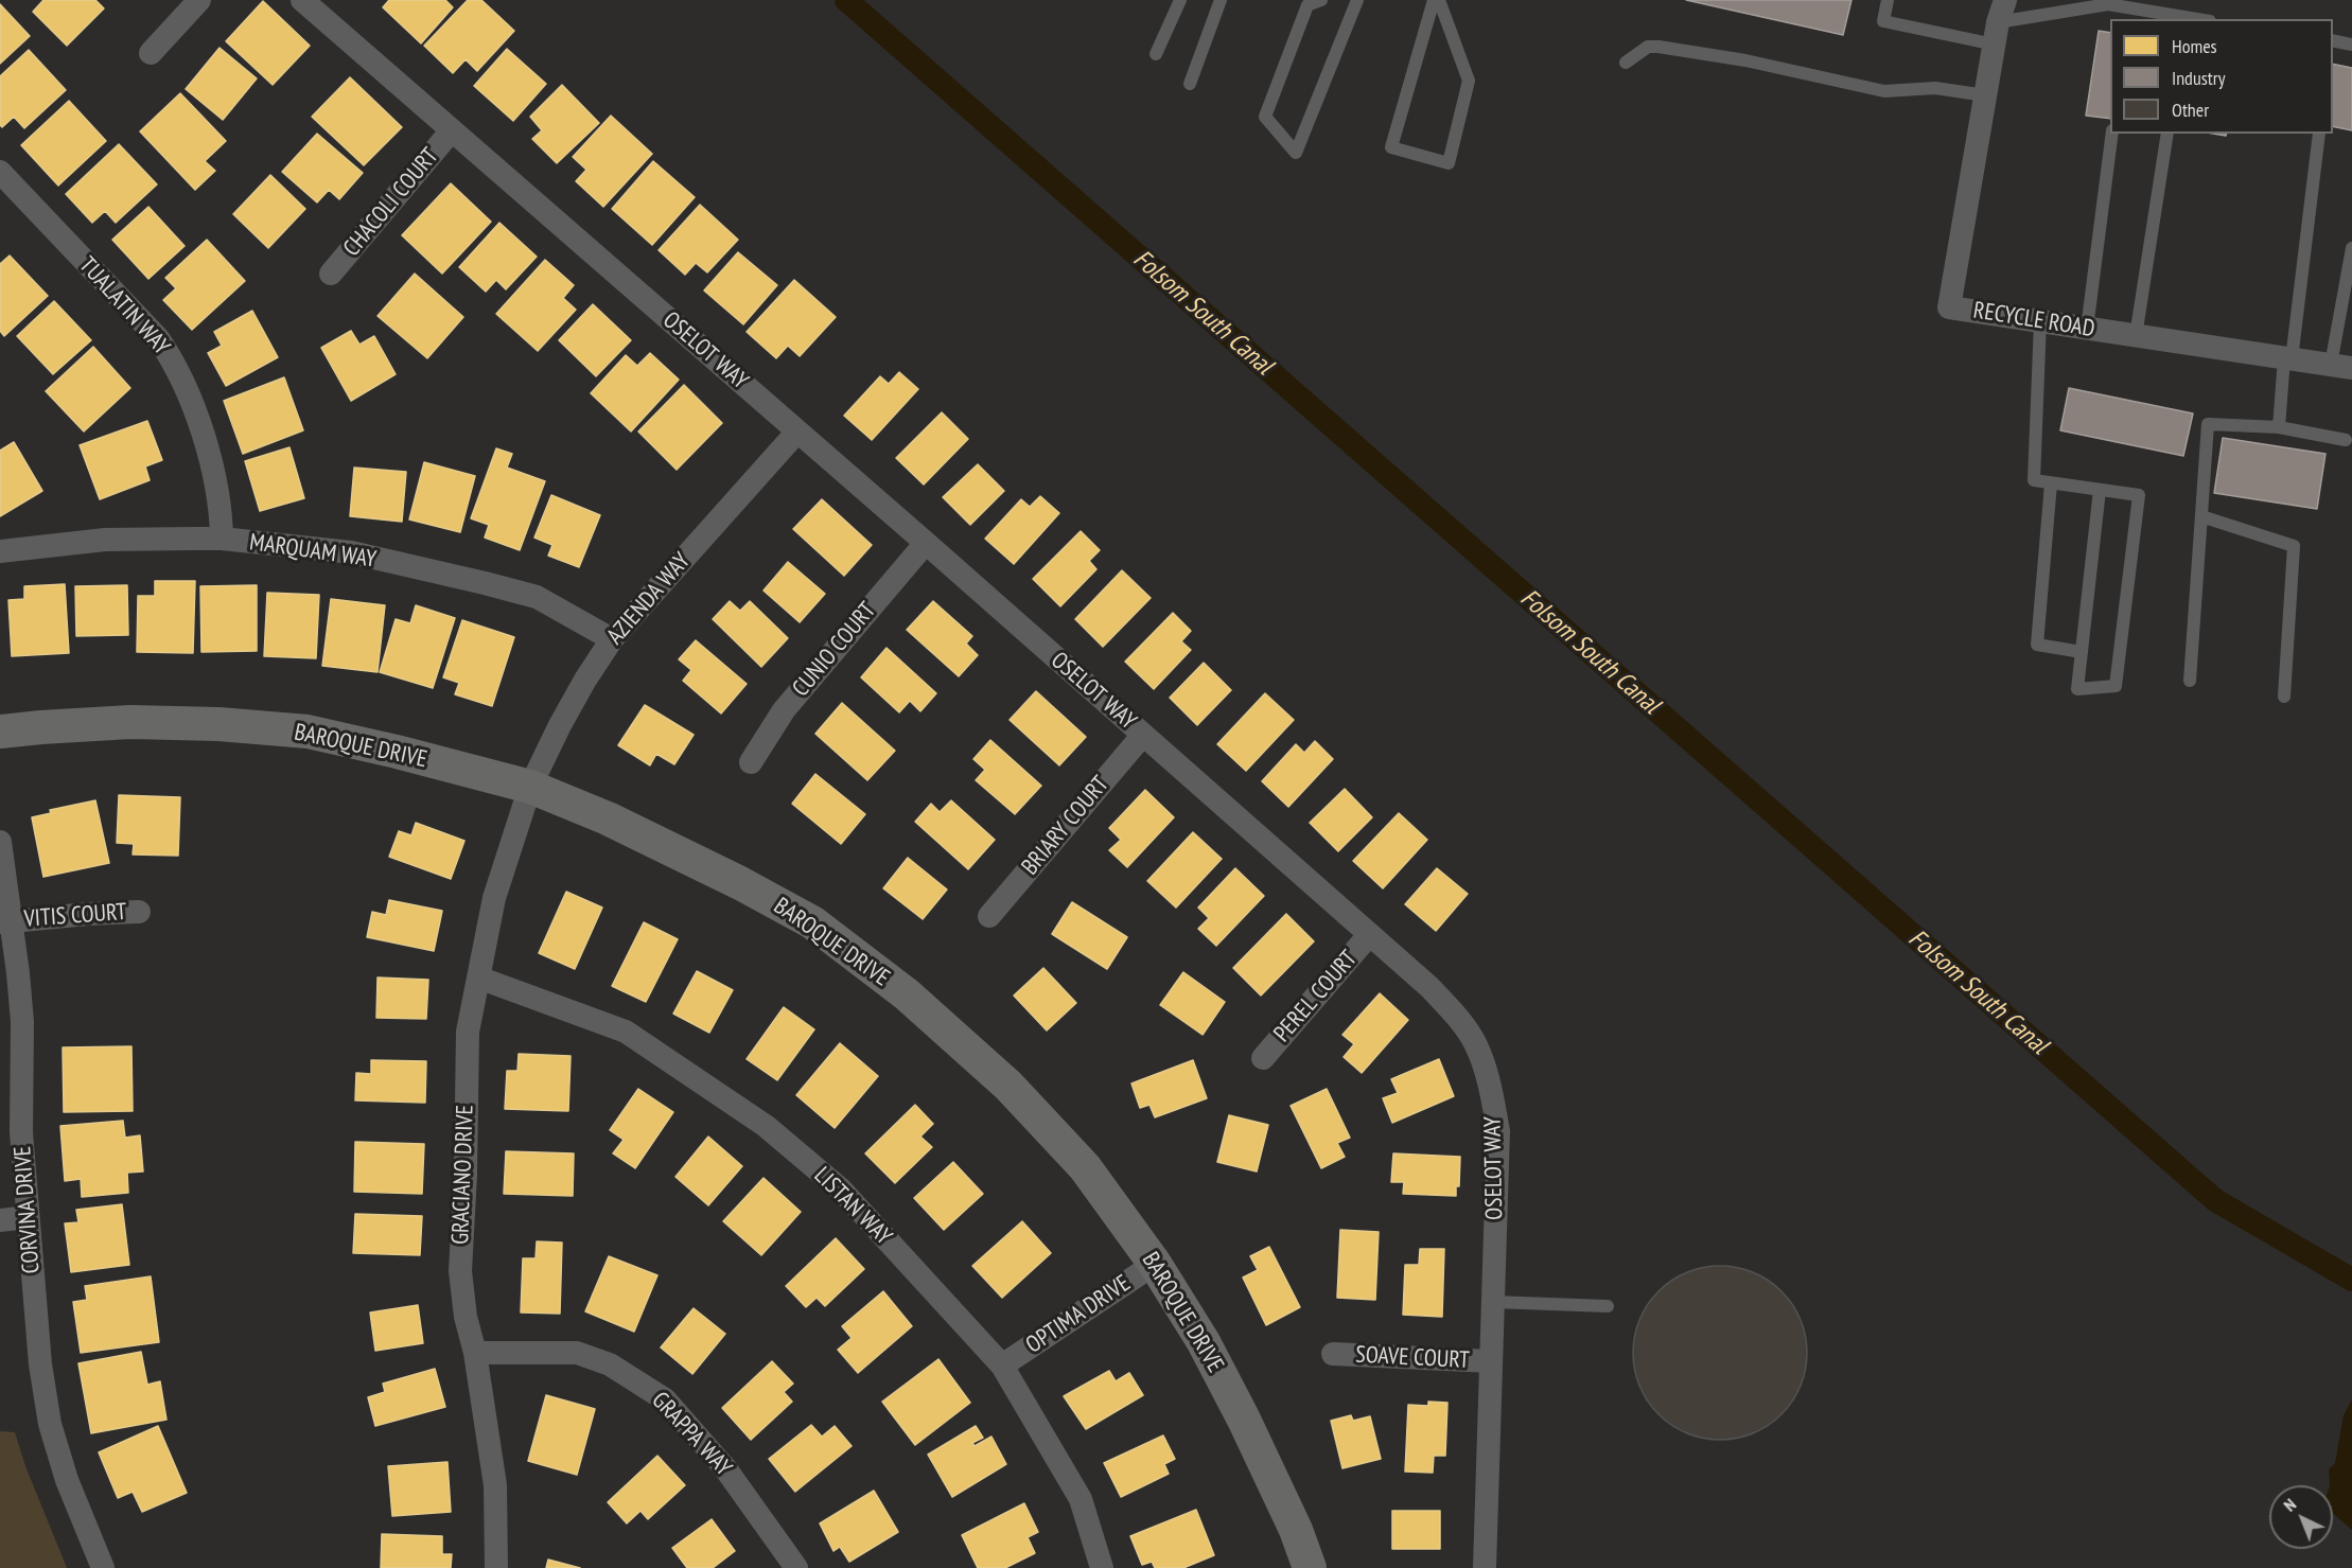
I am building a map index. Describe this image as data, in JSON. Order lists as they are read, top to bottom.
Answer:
{
  "streets": {
    "street": [
      "CHACOLI COURT",
      "TUALATIN WAY",
      "RECYCLE ROAD",
      "OSELOT WAY",
      "MARQUAM WAY",
      "AZIENDA WAY",
      "CUNIO COURT",
      "BAROQUE DRIVE",
      "BRIARY COURT",
      "VITIS COURT",
      "PEREL COURT",
      "GRACIANO DRIVE",
      "LISTAN WAY",
      "CORVINA DRIVE",
      "OPTIMA DRIVE",
      "SOAVE COURT",
      "GRAPPA WAY"
    ]
  },
  "crossings": [
    ["CHACOLI COURT", "OSELOT WAY"],
    ["TUALATIN WAY", "MARQUAM WAY"],
    ["OSELOT WAY", "AZIENDA WAY"],
    ["OSELOT WAY", "CUNIO COURT"],
    ["OSELOT WAY", "BRIARY COURT"],
    ["OSELOT WAY", "PEREL COURT"],
    ["OSELOT WAY", "SOAVE COURT"],
    ["MARQUAM WAY", "AZIENDA WAY"],
    ["AZIENDA WAY", "BAROQUE DRIVE"],
    ["AZIENDA WAY", "GRACIANO DRIVE"],
    ["BAROQUE DRIVE", "GRACIANO DRIVE"],
    ["BAROQUE DRIVE", "OPTIMA DRIVE"],
    ["VITIS COURT", "CORVINA DRIVE"],
    ["GRACIANO DRIVE", "LISTAN WAY"],
    ["GRACIANO DRIVE", "GRAPPA WAY"],
    ["LISTAN WAY", "OPTIMA DRIVE"]
  ],
  "water": ["Folsom South Canal"],
  "legend": ["Homes", "Industry", "Other"],
  "north": "top left"
}
